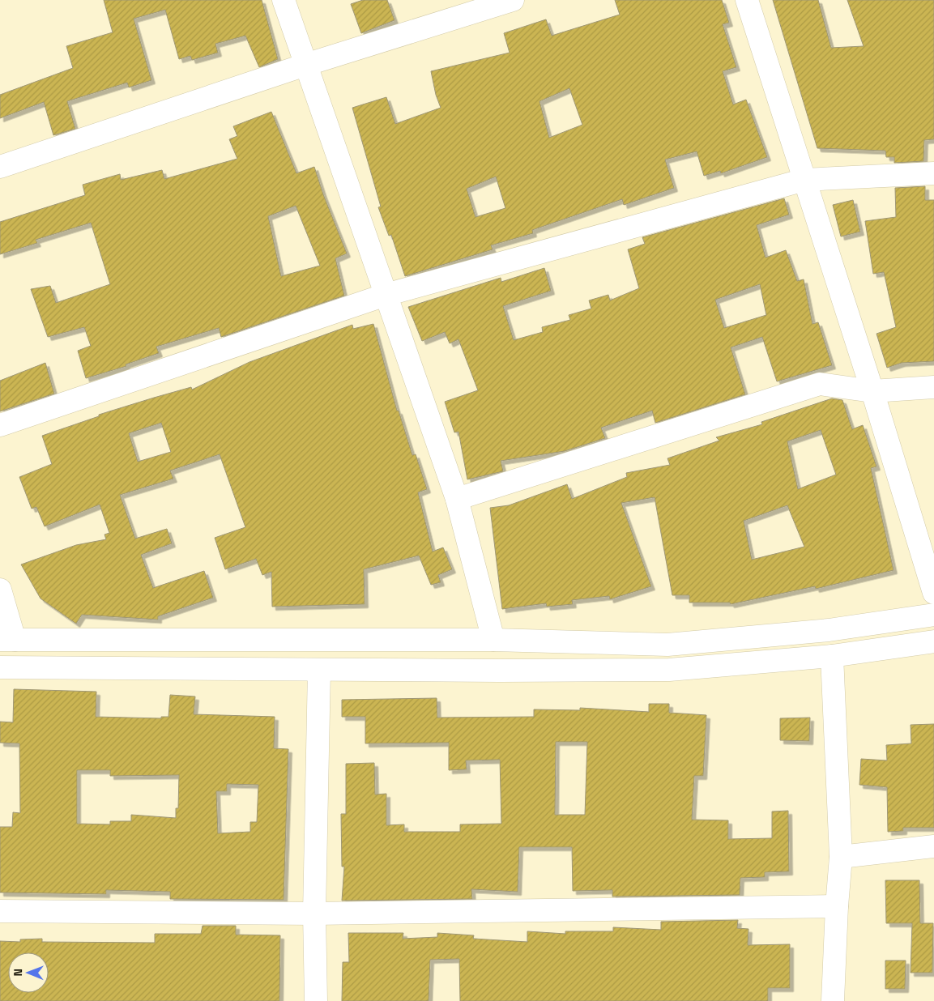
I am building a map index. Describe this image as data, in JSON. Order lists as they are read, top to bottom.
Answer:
{
  "north": "left"
}
